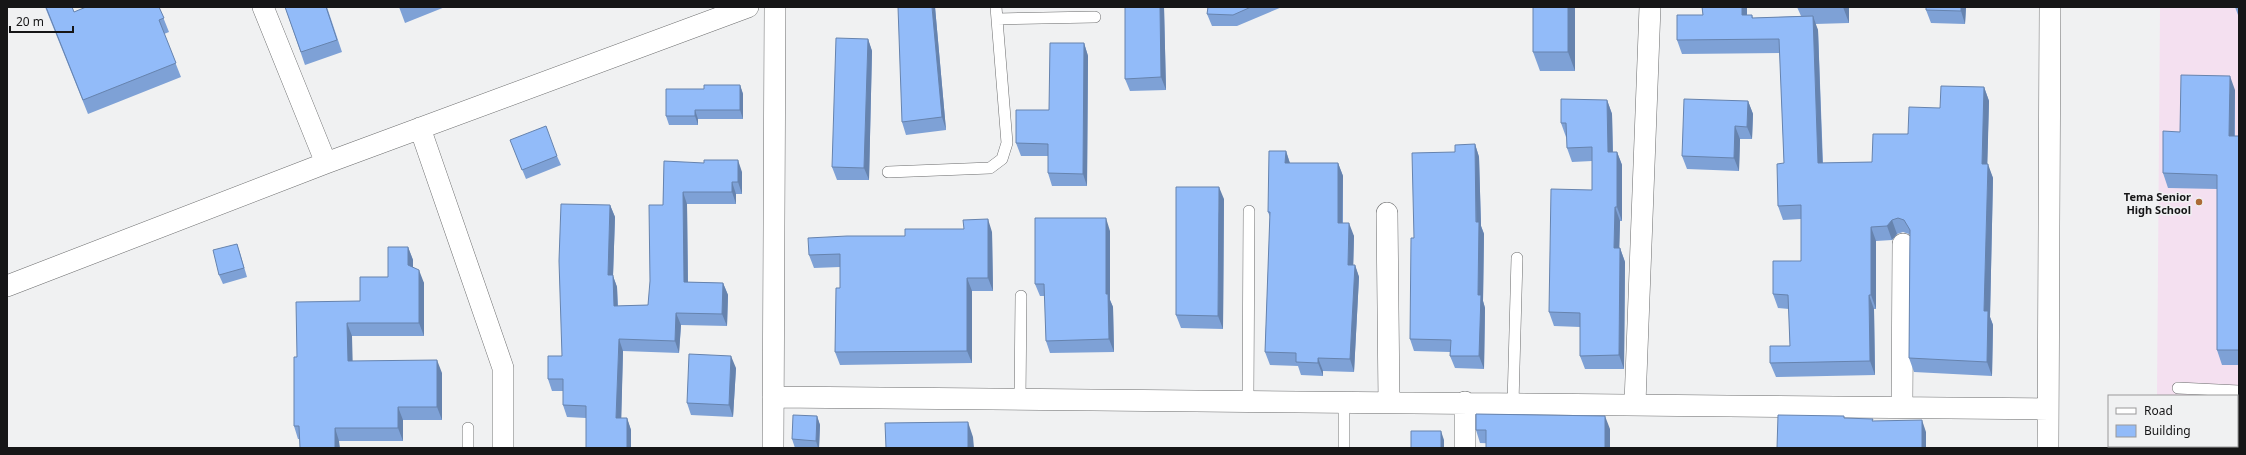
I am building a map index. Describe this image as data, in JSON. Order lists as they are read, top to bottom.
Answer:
{
  "places": ["Tema Senior High School"],
  "legend": ["Road", "Building"],
  "scale_bar": "20 m"
}
